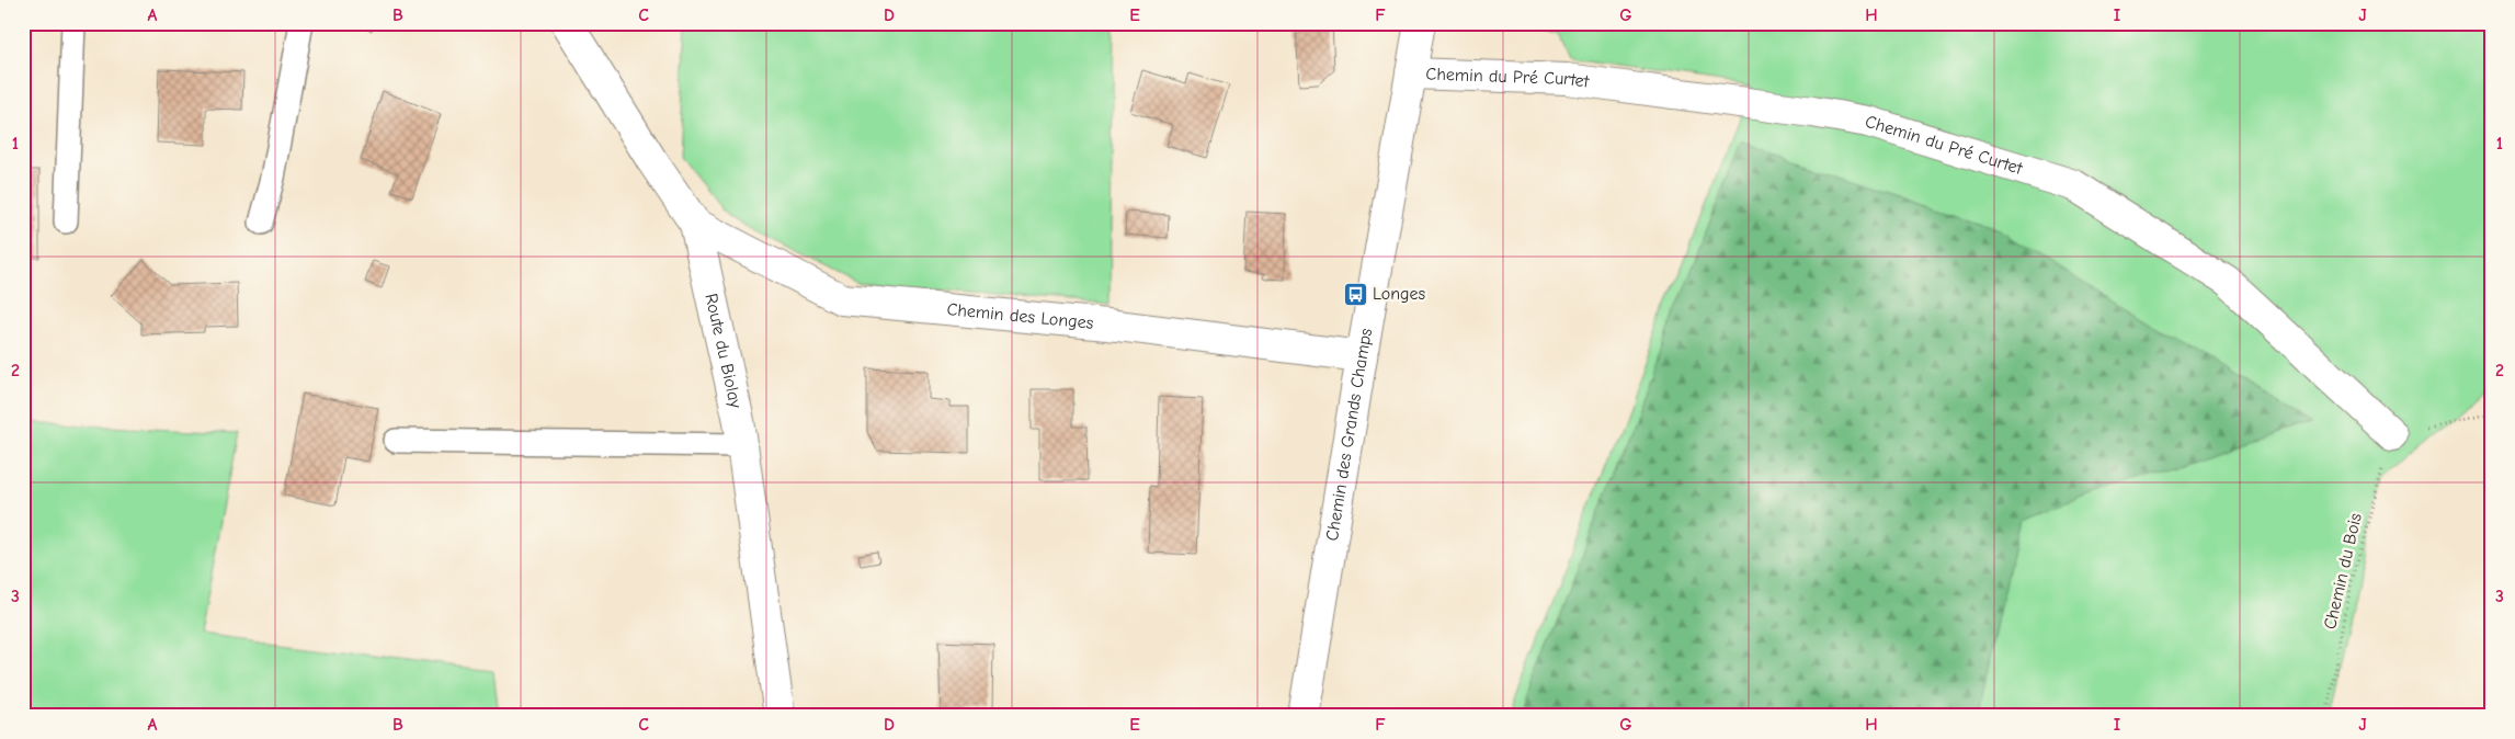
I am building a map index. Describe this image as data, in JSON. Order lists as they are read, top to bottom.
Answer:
{
  "streets": {
    "street": [
      "Chemin du Pré Curtet",
      "Chemin des Longes",
      "Route du Biolay",
      "Chemin des Grands Champs"
    ],
    "path": ["Chemin du Bois"]
  },
  "crossings": [
    ["Chemin du Pré Curtet", "Chemin des Grands Champs"],
    ["Chemin du Pré Curtet", "Chemin du Bois"],
    ["Chemin des Longes", "Route du Biolay"],
    ["Chemin des Longes", "Chemin des Grands Champs"]
  ],
  "places": {
    "bus stop": ["Longes"]
  },
  "grid": {
    "columns": [
      "A",
      "B",
      "C",
      "D",
      "E",
      "F",
      "G",
      "H",
      "I",
      "J"
    ],
    "rows": ["1", "2", "3"]
  }
}
